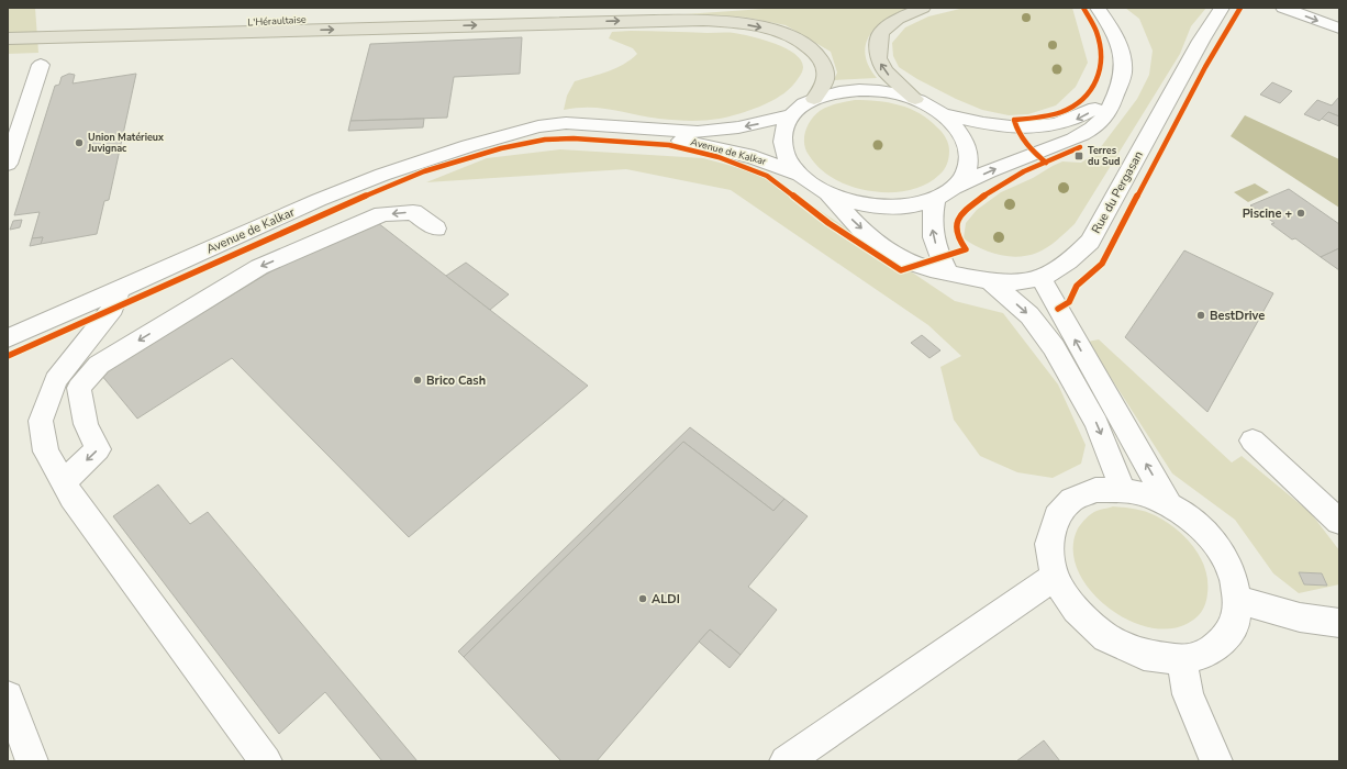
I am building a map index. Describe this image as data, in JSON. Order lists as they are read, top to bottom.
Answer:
{
  "streets": {
    "highway": ["L'Héraultaise"],
    "street": ["Avenue de Kalkar", "Rue du Pergasan"]
  },
  "crossings": [
    ["Avenue de Kalkar", "Rue du Pergasan"]
  ],
  "places": {
    "other": [
      "Union Matérieux Juvignac",
      "Piscine +",
      "BestDrive",
      "Brico Cash",
      "ALDI"
    ],
    "transit": ["Terres du Sud"]
  }
}
